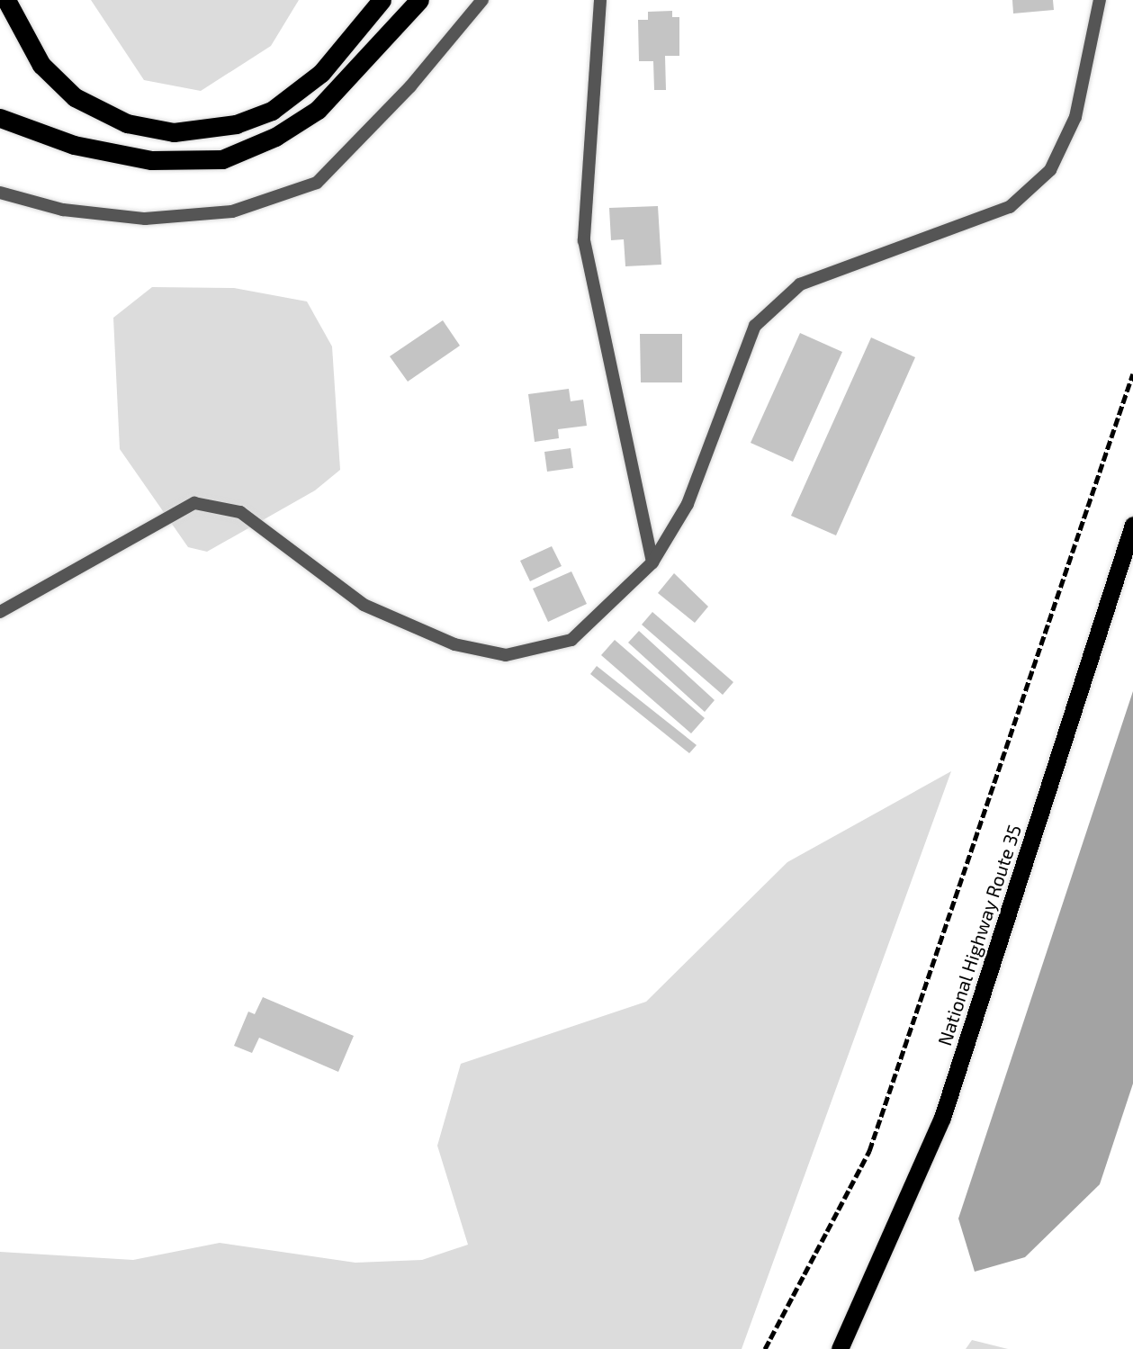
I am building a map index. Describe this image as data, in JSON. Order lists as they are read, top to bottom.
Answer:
{
  "streets": {
    "highway": ["National Highway Route 35"]
  }
}
